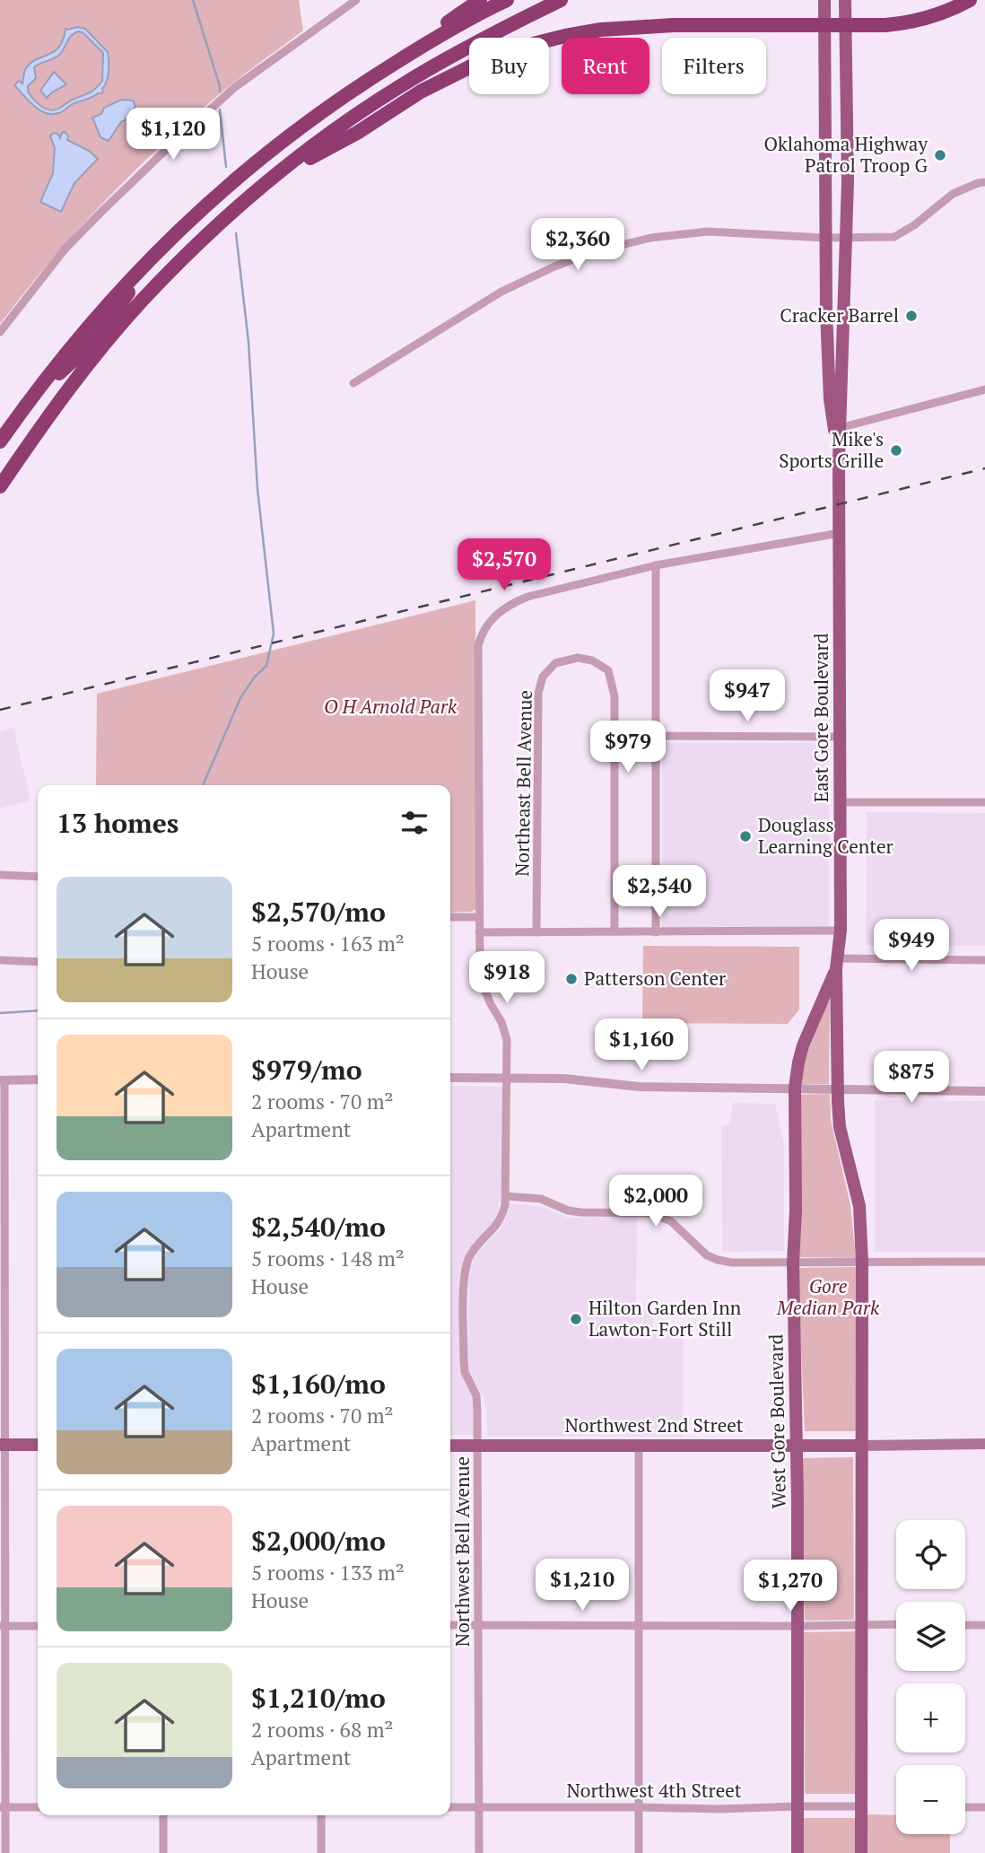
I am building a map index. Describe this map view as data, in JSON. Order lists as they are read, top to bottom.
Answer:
{
  "streets": {
    "main road": ["East Gore Boulevard", "West Gore Boulevard", "Northwest 2nd Street"],
    "street": ["Northeast Bell Avenue", "Northwest Bell Avenue", "Northwest 4th Street"]
  },
  "crossings": [
    ["East Gore Boulevard", "West Gore Boulevard"],
    ["West Gore Boulevard", "Northwest 2nd Street"],
    ["West Gore Boulevard", "Northwest 4th Street"],
    ["Northwest 2nd Street", "Northwest Bell Avenue"],
    ["Northwest Bell Avenue", "Northwest 4th Street"]
  ],
  "parks": ["O H Arnold Park", "Gore Median Park"],
  "places": [
    "Oklahoma Highway Patrol Troop G",
    "Cracker Barrel",
    "Mike's Sports Grille",
    "Douglass Learning Center",
    "Patterson Center",
    "Hilton Garden Inn Lawton-Fort Still"
  ],
  "page": {
    "chip": ["Buy", "Rent", "Filters"],
    "price": [
      "$1,120",
      "$2,360",
      "$2,570",
      "$947",
      "$979",
      "$2,540",
      "$949",
      "$918",
      "$1,160",
      "$875",
      "$2,000",
      "$1,210",
      "$1,270"
    ],
    "heading": "13 homes",
    "list": [
      {
        "name": "$2,570/mo",
        "note": "5 rooms · 163 m² · House"
      },
      {
        "name": "$979/mo",
        "note": "2 rooms · 70 m² · Apartment"
      },
      {
        "name": "$2,540/mo",
        "note": "5 rooms · 148 m² · House"
      },
      {
        "name": "$1,160/mo",
        "note": "2 rooms · 70 m² · Apartment"
      },
      {
        "name": "$2,000/mo",
        "note": "5 rooms · 133 m² · House"
      },
      {
        "name": "$1,210/mo",
        "note": "2 rooms · 68 m² · Apartment"
      }
    ],
    "map_buttons": ["+", "−"]
  }
}
